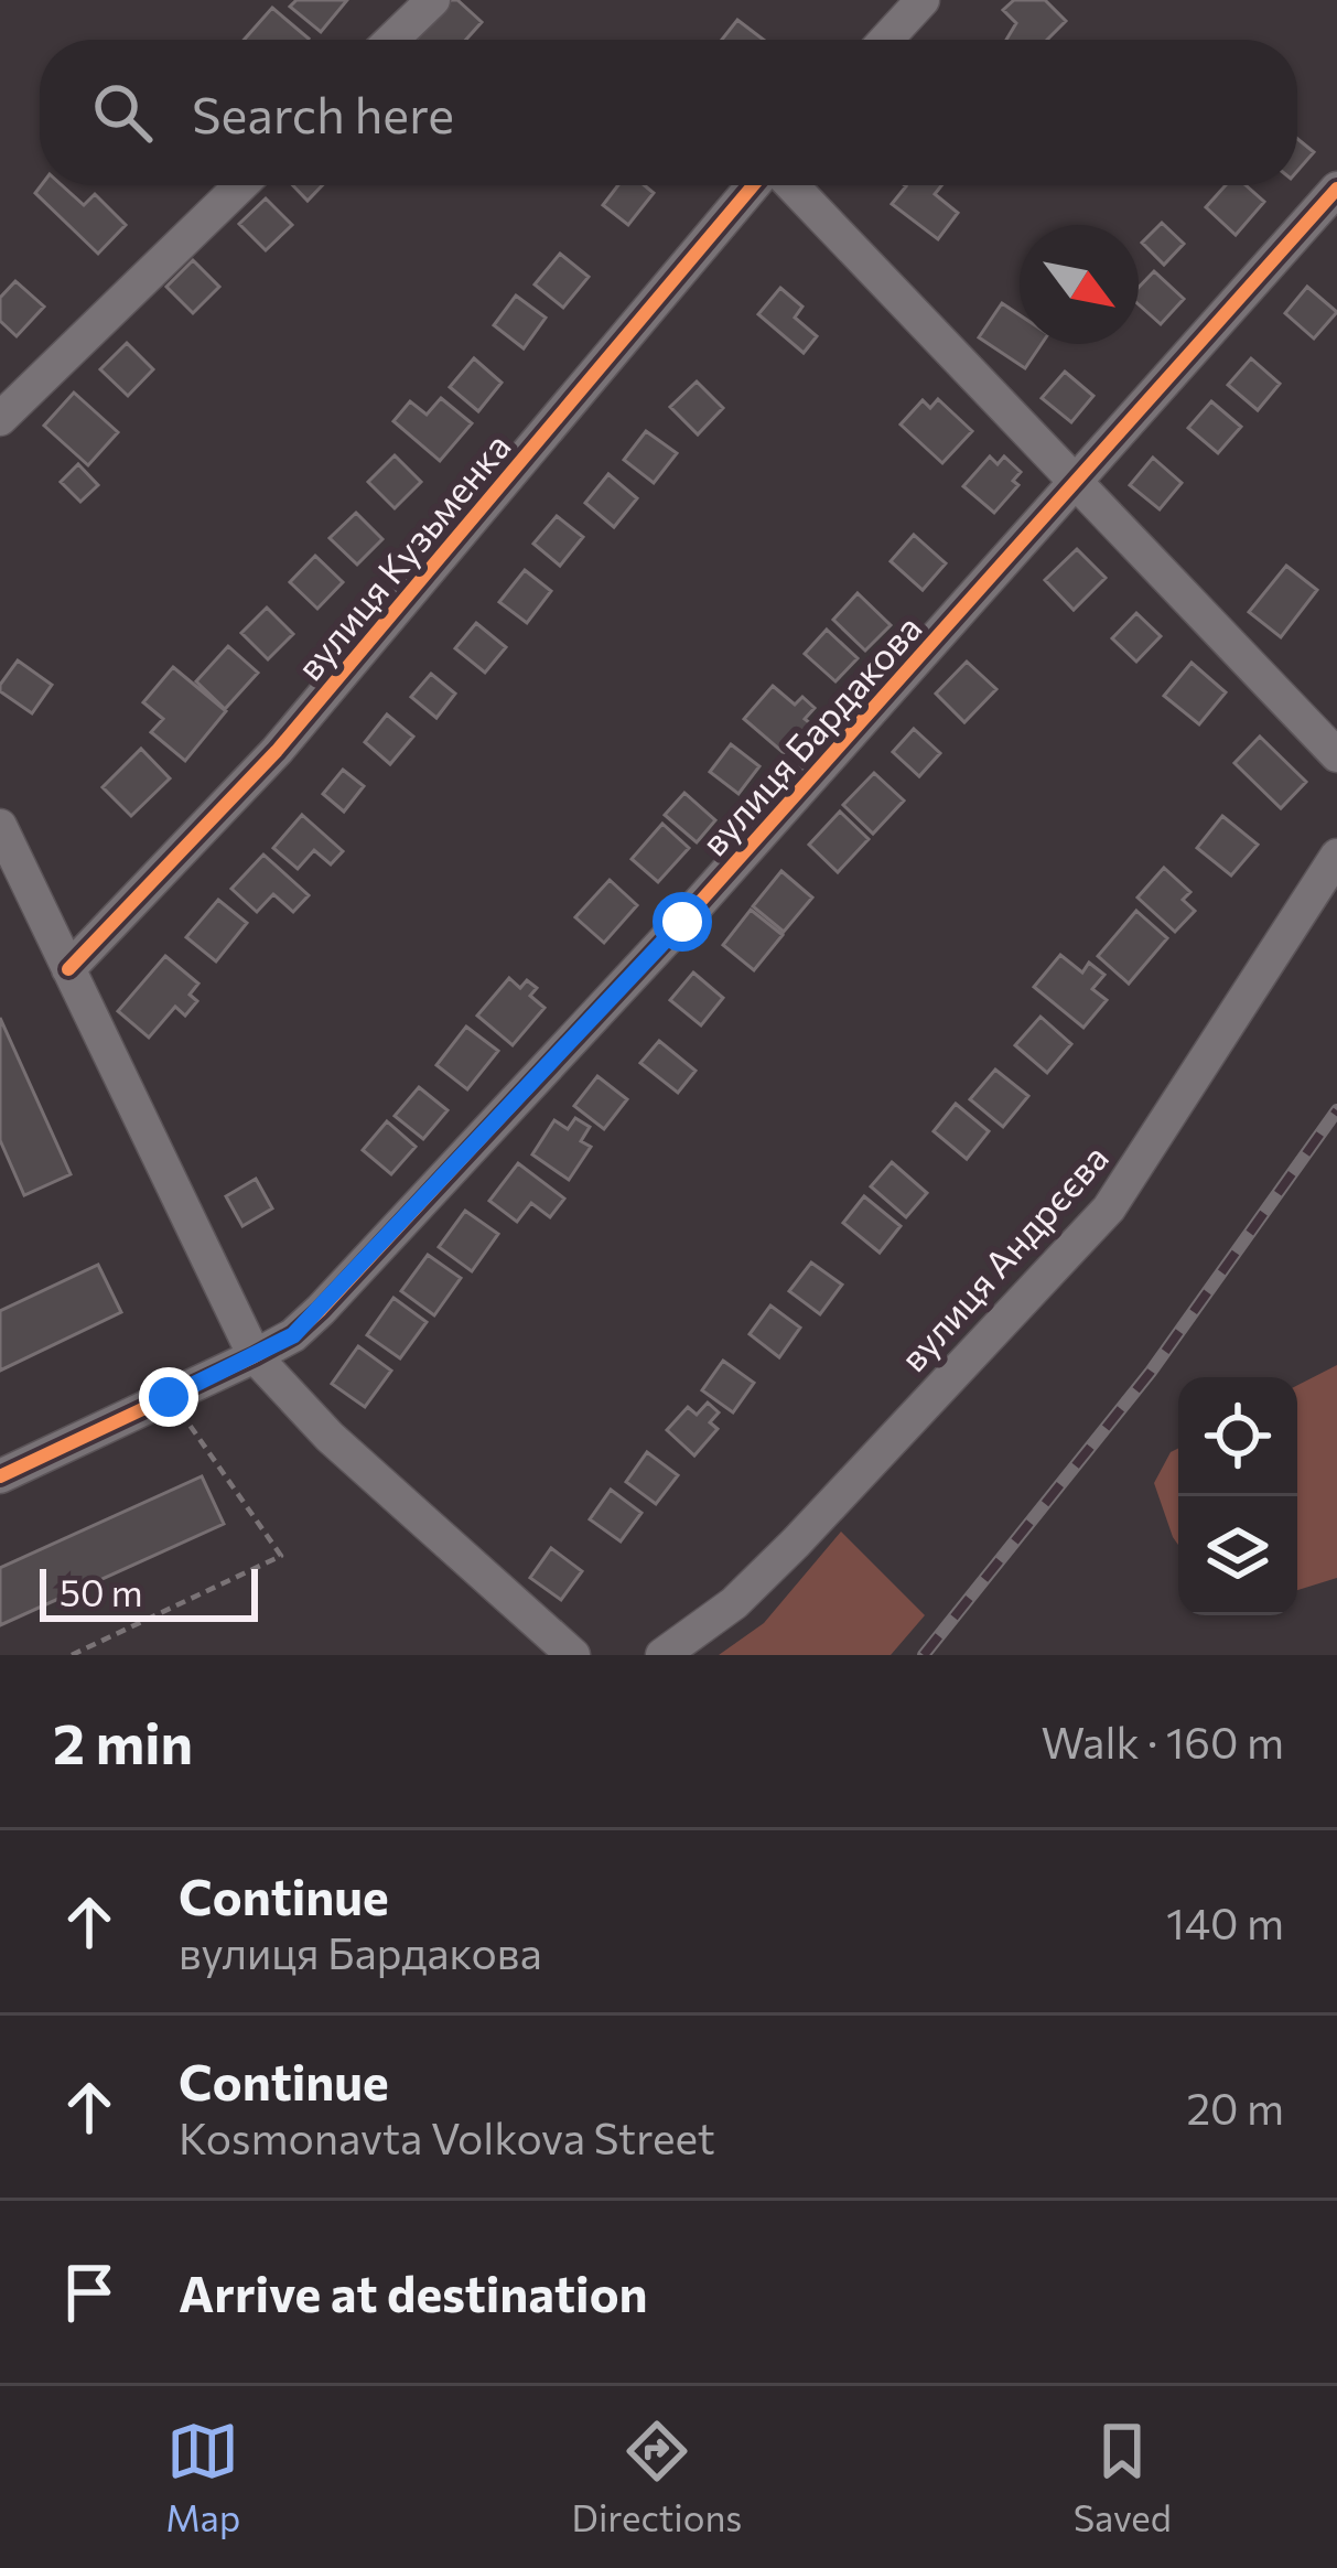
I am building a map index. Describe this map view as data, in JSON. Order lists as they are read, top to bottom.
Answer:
{
  "streets": {
    "street": ["вулиця Кузьменка", "вулиця Бардакова", "вулиця Андрєєва"]
  },
  "scale_bar": "50 m",
  "north": "bottom right",
  "page": {
    "search": "Search here",
    "scale": "50 m",
    "heading": ["2 min", "Walk · 160 m"],
    "list": [
      ["Continue", "вулиця Бардакова", "140 m"],
      ["Continue", "Kosmonavta Volkova Street", "20 m"],
      "Arrive at destination"
    ],
    "nav": ["Map", "Directions", "Saved"]
  }
}
